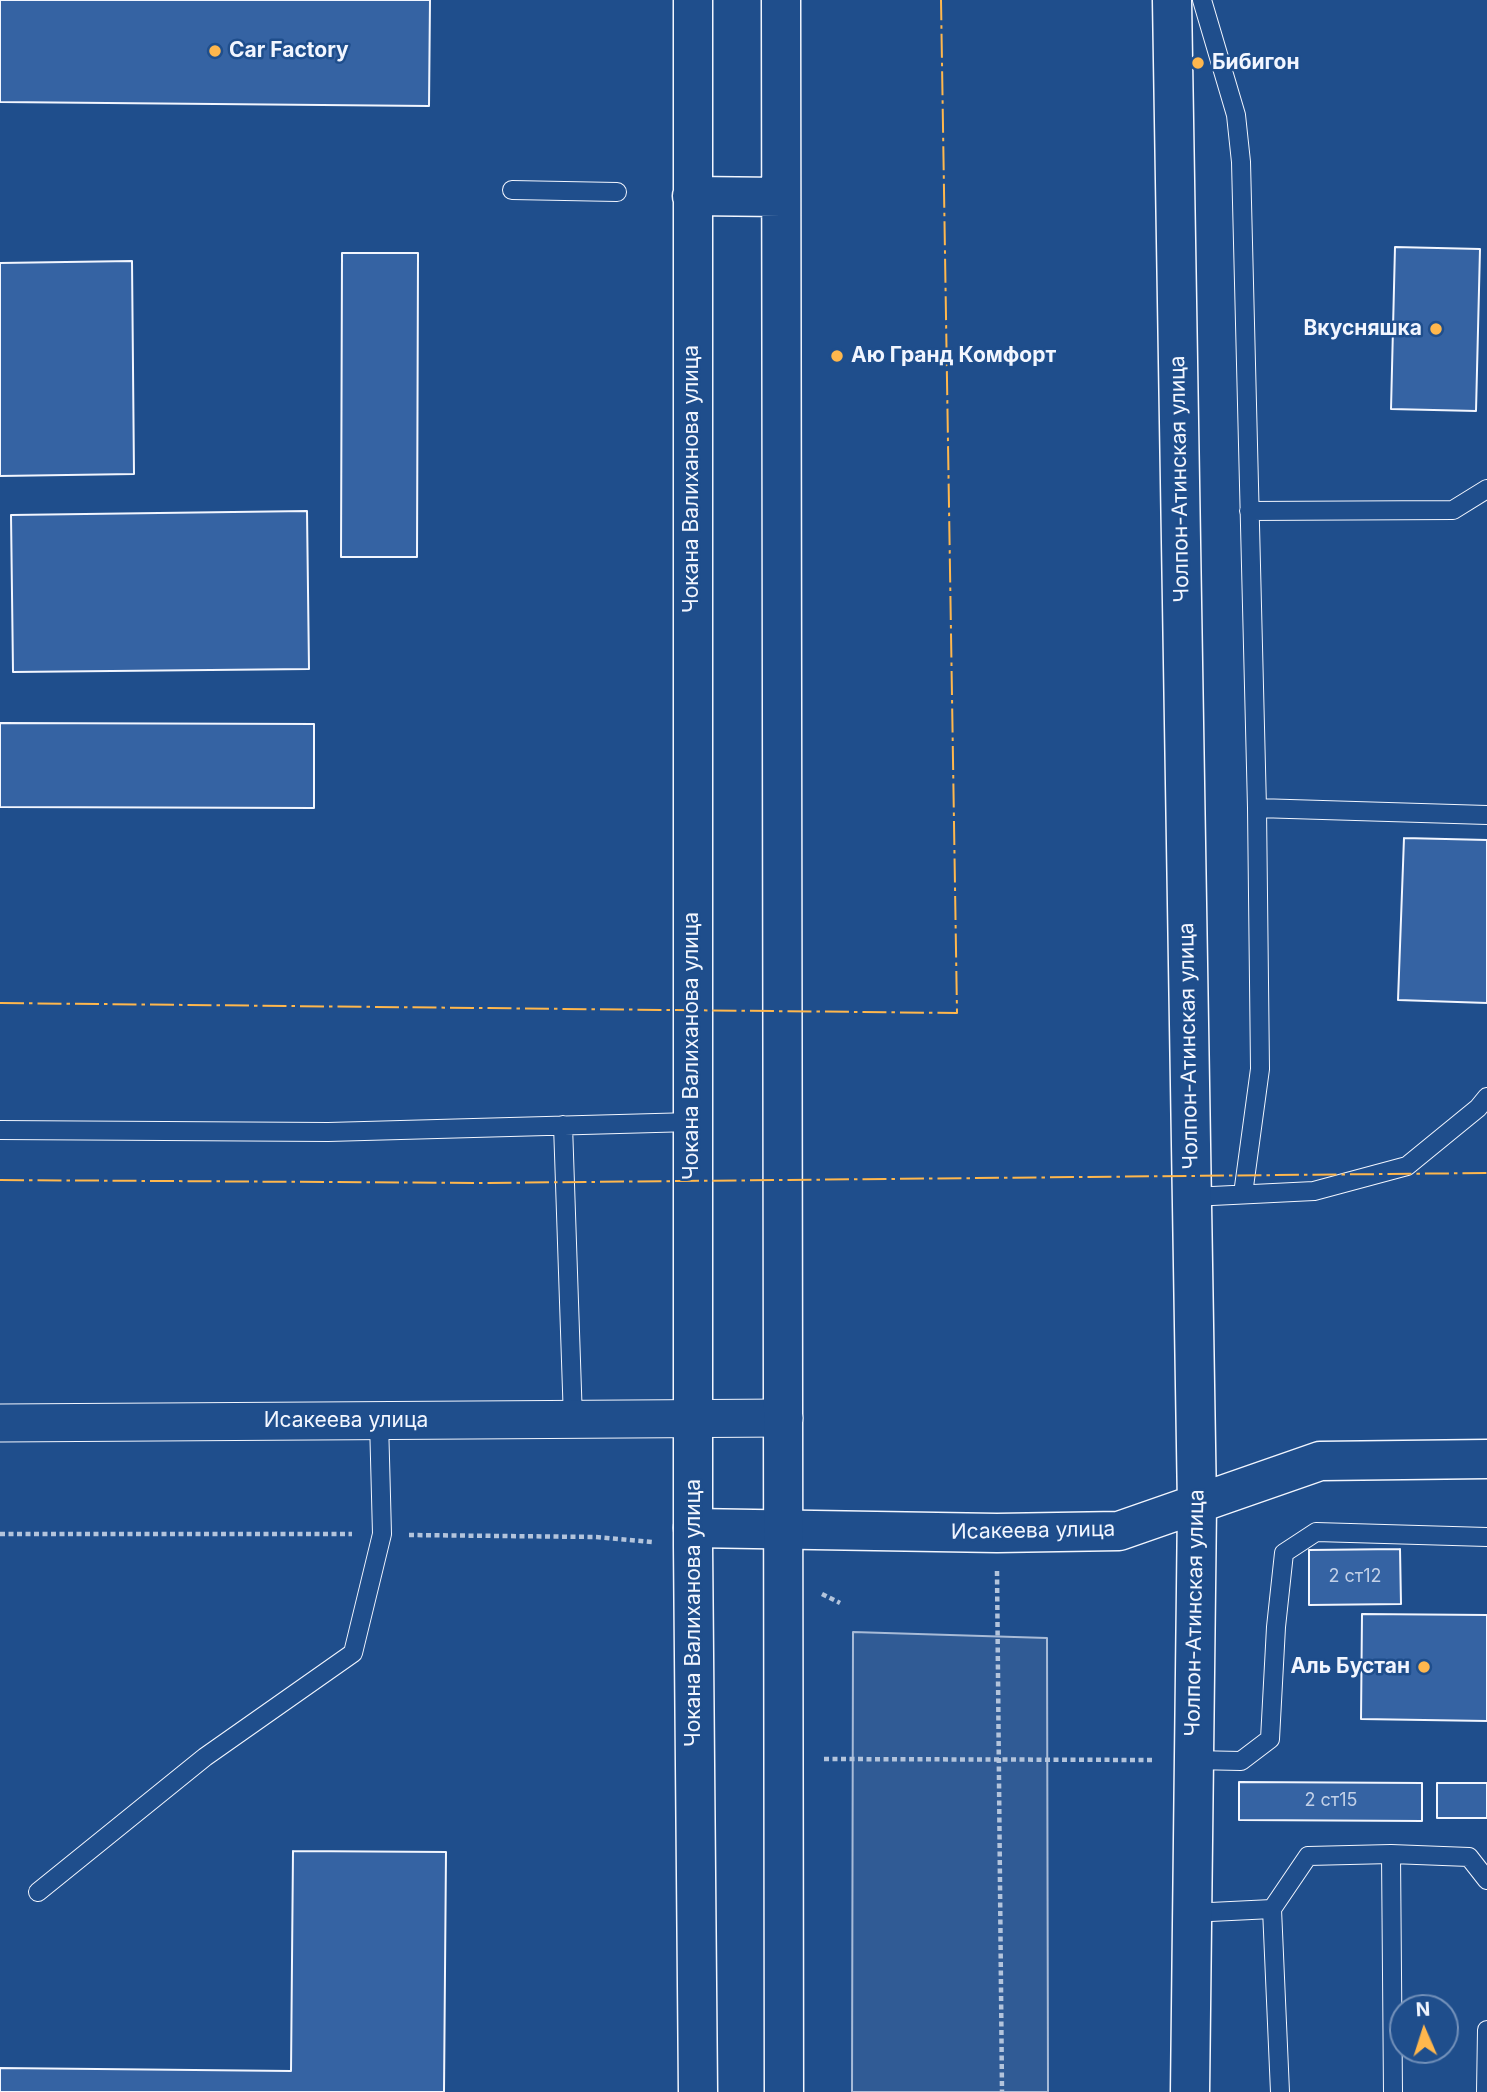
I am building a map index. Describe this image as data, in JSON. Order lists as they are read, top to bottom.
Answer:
{
  "streets": {
    "main road": ["Чокана Валиханова улица", "Чолпон-Атинская улица", "Исакеева улица"]
  },
  "crossings": [
    ["Чокана Валиханова улица", "Исакеева улица"],
    ["Чолпон-Атинская улица", "Исакеева улица"]
  ],
  "places": [
    "Car Factory",
    "Бибигон",
    "Вкусняшка",
    "Аю Гранд Комфорт",
    "Аль Бустан"
  ],
  "house_numbers": ["2 ст12", "2 ст15"],
  "north": "top"
}
